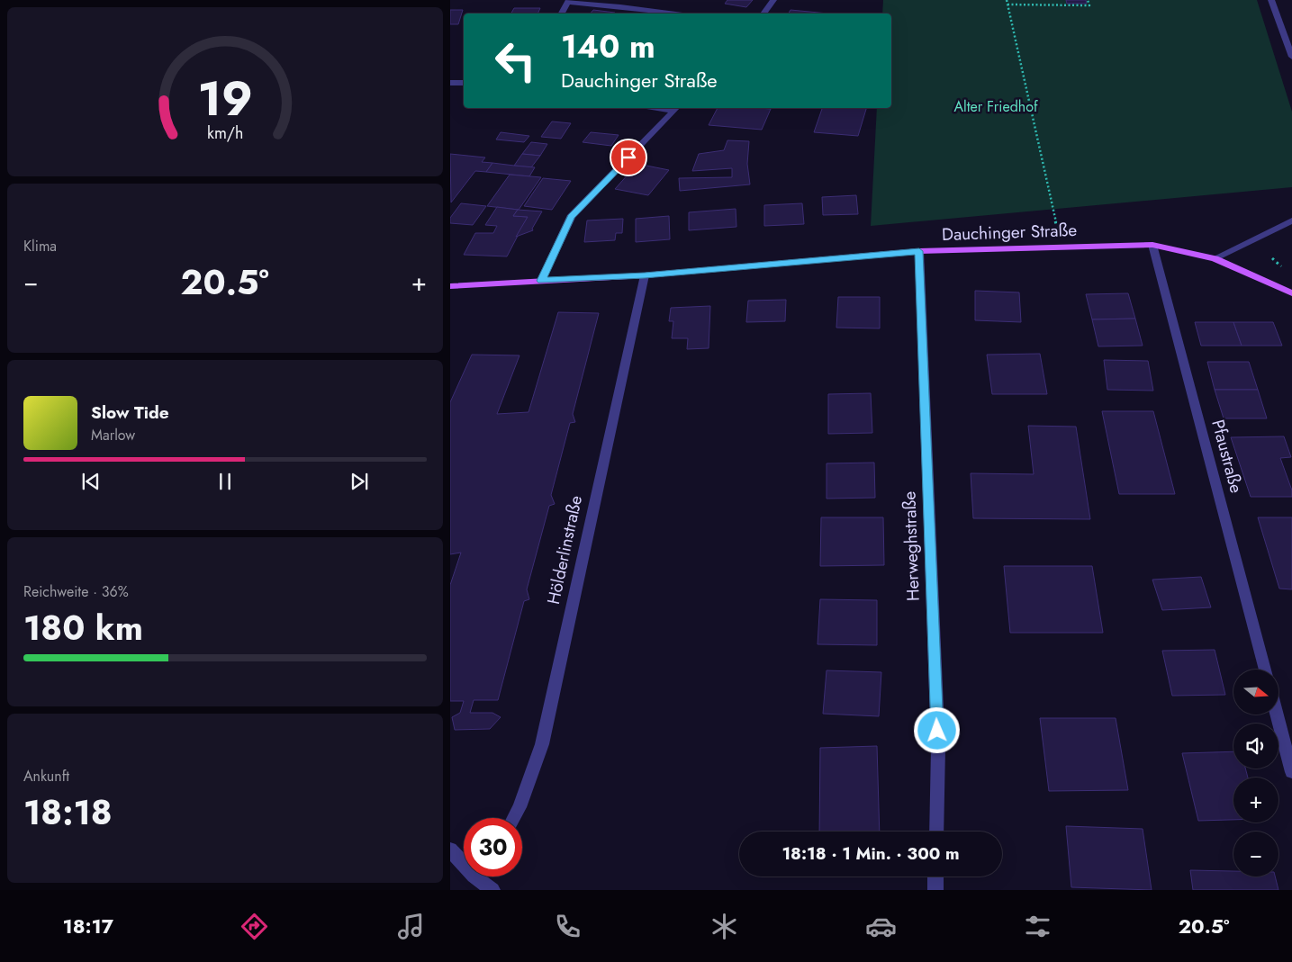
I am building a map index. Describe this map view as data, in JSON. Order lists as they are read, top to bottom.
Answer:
{
  "streets": {
    "main road": ["Dauchinger Straße"],
    "street": ["Pfaustraße", "Herweghstraße", "Hölderlinstraße"]
  },
  "crossings": [
    ["Dauchinger Straße", "Pfaustraße"],
    ["Dauchinger Straße", "Herweghstraße"],
    ["Dauchinger Straße", "Hölderlinstraße"]
  ],
  "parks": ["Alter Friedhof"],
  "north": "right",
  "page": {
    "turn": ["140 m", "Dauchinger Straße"],
    "tile": [
      "Klima",
      ["Reichweite · 36%", "180 km"],
      ["Ankunft", "18:18"]
    ],
    "heat": ["−", "20.5°", "+"],
    "song": ["Slow Tide", "Marlow"],
    "map_buttons": ["+", "−"],
    "limit": "30",
    "trip": "18:18 · 1 Min. · 300 m",
    "tabs": ["18:17", "20.5°"],
    "gauge": ["19", "km/h"]
  }
}
